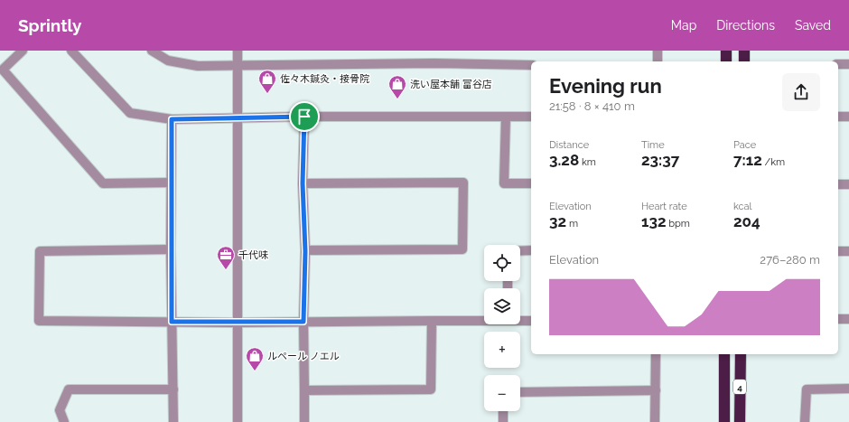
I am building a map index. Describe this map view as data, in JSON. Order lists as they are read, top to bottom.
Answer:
{
  "streets": {
    "highway": ["4"]
  },
  "places": {
    "shop": ["佐々木鍼灸・接骨院", "洗い屋本舗 富谷店", "ルペール ノエル"],
    "office": ["千代味"]
  },
  "page": {
    "header": "Sprintly",
    "nav": ["Map", "Directions", "Saved"],
    "heading": ["Evening run", "21:58 · 8 × 410 m"],
    "stats": [
      ["Distance", "3.28 km"],
      ["Time", "23:37"],
      ["Pace", "7:12 /km"],
      ["Elevation", "32 m"],
      ["Heart rate", "132 bpm"],
      ["kcal", "204"]
    ],
    "map_buttons": ["+", "−"],
    "chart": ["Elevation", "276–280 m"]
  }
}
